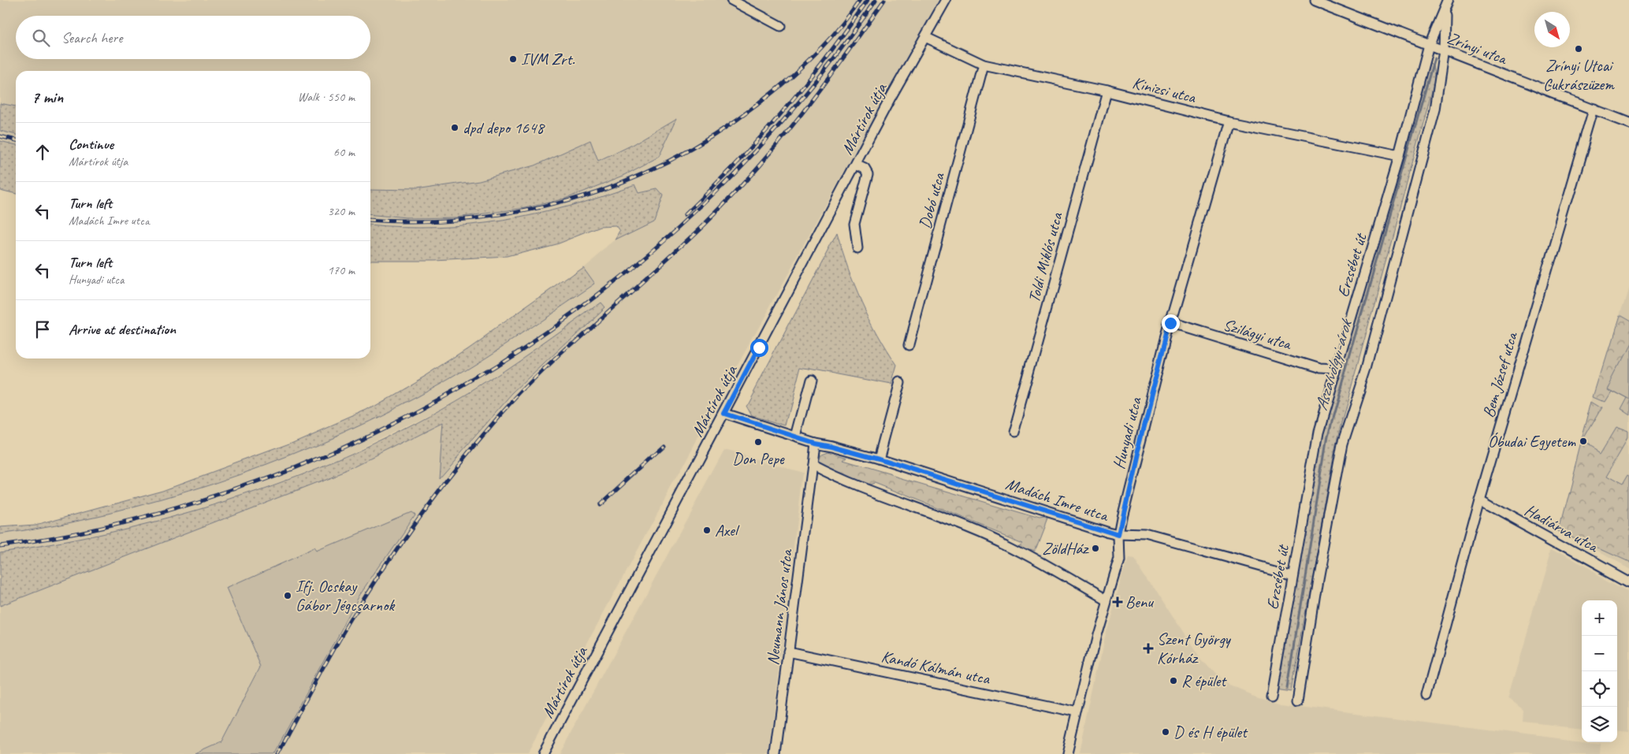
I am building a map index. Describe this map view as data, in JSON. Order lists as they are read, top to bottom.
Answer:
{
  "streets": {
    "street": [
      "Zrínyi utca",
      "Kinizsi utca",
      "Mártírok útja",
      "Dobó utca",
      "Toldi Miklós utca",
      "Erzsébet út",
      "Szilágyi utca",
      "Bem József utca",
      "Hunyadi utca",
      "Madách Imre utca",
      "Hadiárva utca",
      "Neumann János utca",
      "Kandó Kálmán utca"
    ]
  },
  "crossings": [
    ["Zrínyi utca", "Erzsébet út"],
    ["Zrínyi utca", "Bem József utca"],
    ["Kinizsi utca", "Mártírok útja"],
    ["Kinizsi utca", "Dobó utca"],
    ["Kinizsi utca", "Toldi Miklós utca"],
    ["Kinizsi utca", "Erzsébet út"],
    ["Kinizsi utca", "Hunyadi utca"],
    ["Mártírok útja", "Madách Imre utca"],
    ["Erzsébet út", "Szilágyi utca"],
    ["Erzsébet út", "Madách Imre utca"],
    ["Szilágyi utca", "Hunyadi utca"],
    ["Bem József utca", "Hadiárva utca"],
    ["Hunyadi utca", "Madách Imre utca"],
    ["Hunyadi utca", "Kandó Kálmán utca"],
    ["Neumann János utca", "Kandó Kálmán utca"]
  ],
  "water": ["Aszalvölgyi-árok"],
  "places": {
    "other": [
      "Zrínyi Utcai Cukrászüzem",
      "IVM Zrt.",
      "dpd depo 1648",
      "Óbudai Egyetem",
      "Don Pepe",
      "Axel",
      "ZöldHáz",
      "Ifj. Ocskay Gábor Jégcsarnok",
      "R épület",
      "D és H épület"
    ],
    "health": ["Benu", "Szent György Kórház"]
  },
  "north": "bottom right",
  "page": {
    "search": "Search here",
    "heading": ["7 min", "Walk · 550 m"],
    "list": [
      ["Continue", "Mártírok útja", "60 m"],
      ["Turn left", "Madách Imre utca", "320 m"],
      ["Turn left", "Hunyadi utca", "170 m"],
      "Arrive at destination"
    ],
    "map_buttons": ["+", "−"]
  }
}
